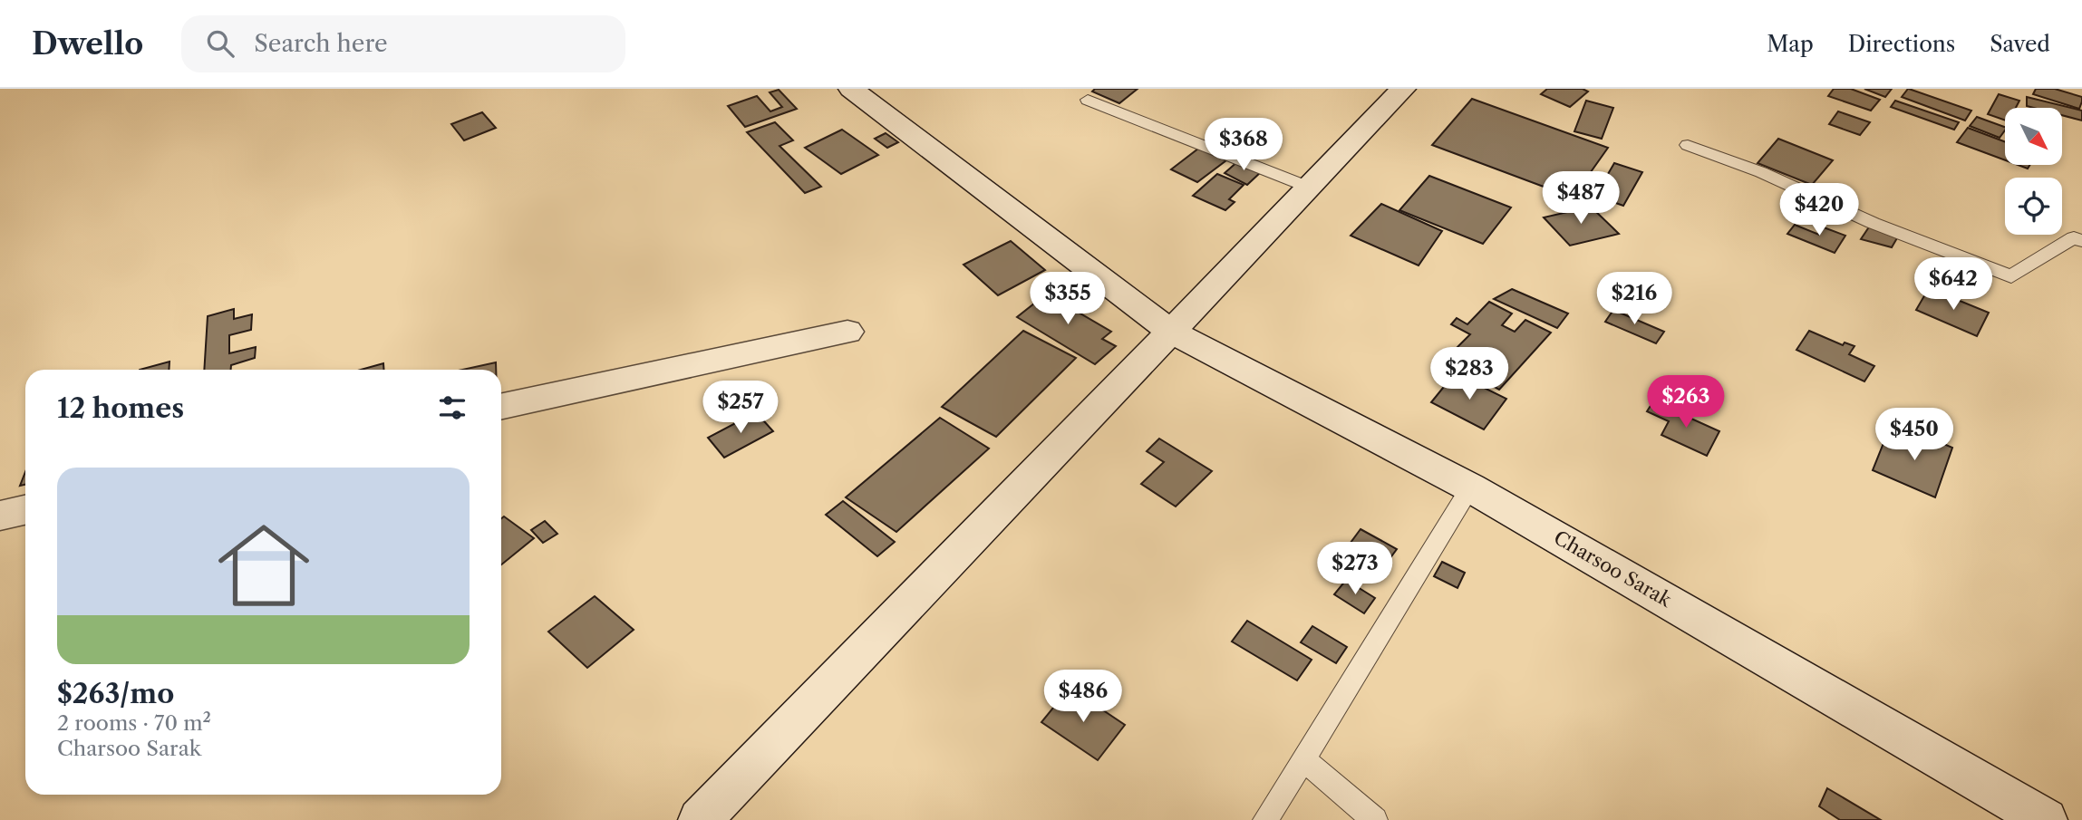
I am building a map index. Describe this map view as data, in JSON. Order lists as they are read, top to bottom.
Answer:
{
  "streets": {
    "main road": ["Charsoo Sarak"]
  },
  "north": "bottom right",
  "page": {
    "header": "Dwello",
    "search": "Search here",
    "nav": ["Map", "Directions", "Saved"],
    "price": [
      "$368",
      "$487",
      "$420",
      "$642",
      "$355",
      "$216",
      "$283",
      "$263",
      "$257",
      "$450",
      "$273",
      "$486"
    ],
    "heading": "12 homes",
    "list": [
      {
        "name": "$263/mo",
        "note": "2 rooms · 70 m² · Charsoo Sarak"
      }
    ]
  }
}
